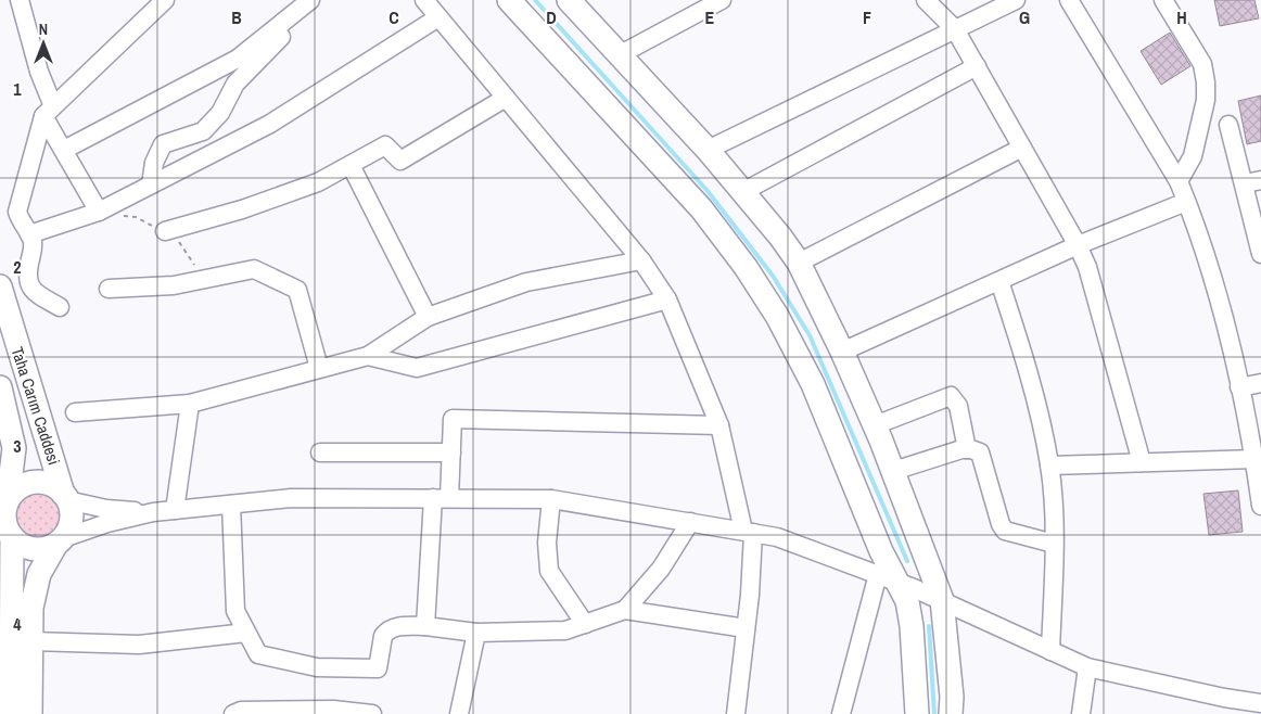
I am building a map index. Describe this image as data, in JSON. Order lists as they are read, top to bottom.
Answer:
{
  "streets": {
    "main road": ["Taha Carım Caddesi"]
  },
  "north": "top",
  "grid": {
    "columns": [
      "B",
      "C",
      "D",
      "E",
      "F",
      "G",
      "H"
    ],
    "rows": [
      "1",
      "2",
      "3",
      "4"
    ]
  }
}
